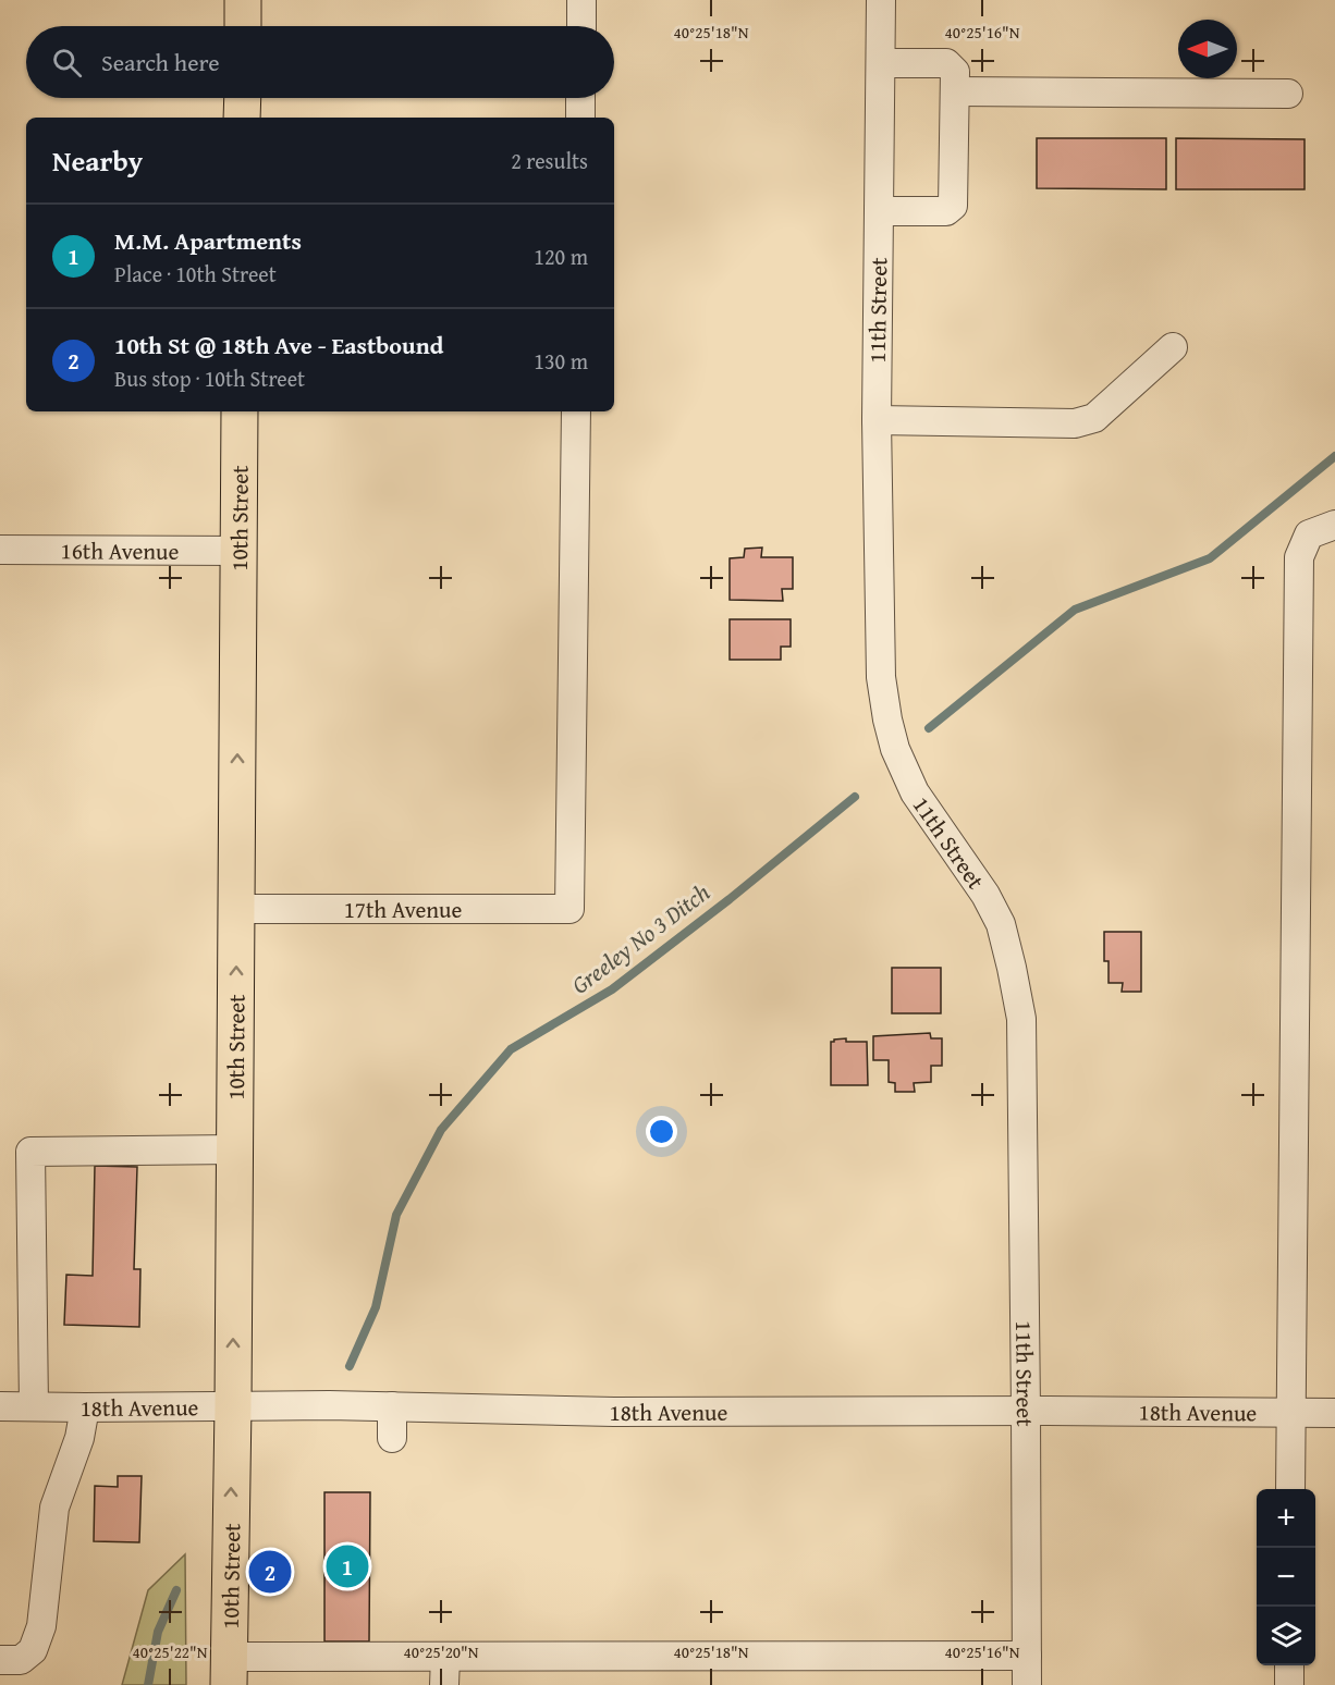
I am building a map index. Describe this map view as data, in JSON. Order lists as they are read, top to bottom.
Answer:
{
  "streets": {
    "main road": ["10th Street"],
    "street": [
      "11th Street",
      "16th Avenue",
      "17th Avenue",
      "18th Avenue"
    ]
  },
  "crossings": [
    ["11th Street", "18th Avenue"],
    ["10th Street", "16th Avenue"],
    ["10th Street", "17th Avenue"],
    ["10th Street", "18th Avenue"]
  ],
  "one_way": ["10th Street"],
  "water": ["Greeley No 3 Ditch"],
  "north": "left",
  "page": {
    "search": "Search here",
    "heading": ["Nearby", "2 results"],
    "list": [
      {
        "mark": "1",
        "name": "M.M. Apartments",
        "note": "Place · 10th Street",
        "value": "120 m"
      },
      {
        "mark": "2",
        "name": "10th St @ 18th Ave - Eastbound",
        "note": "Bus stop · 10th Street",
        "value": "130 m"
      }
    ],
    "map_buttons": ["+", "−"],
    "pins": ["1", "2"]
  },
  "coordinates": [
    "40°25'18\"N",
    "40°25'16\"N",
    "40°25'22\"N",
    "40°25'20\"N"
  ]
}
